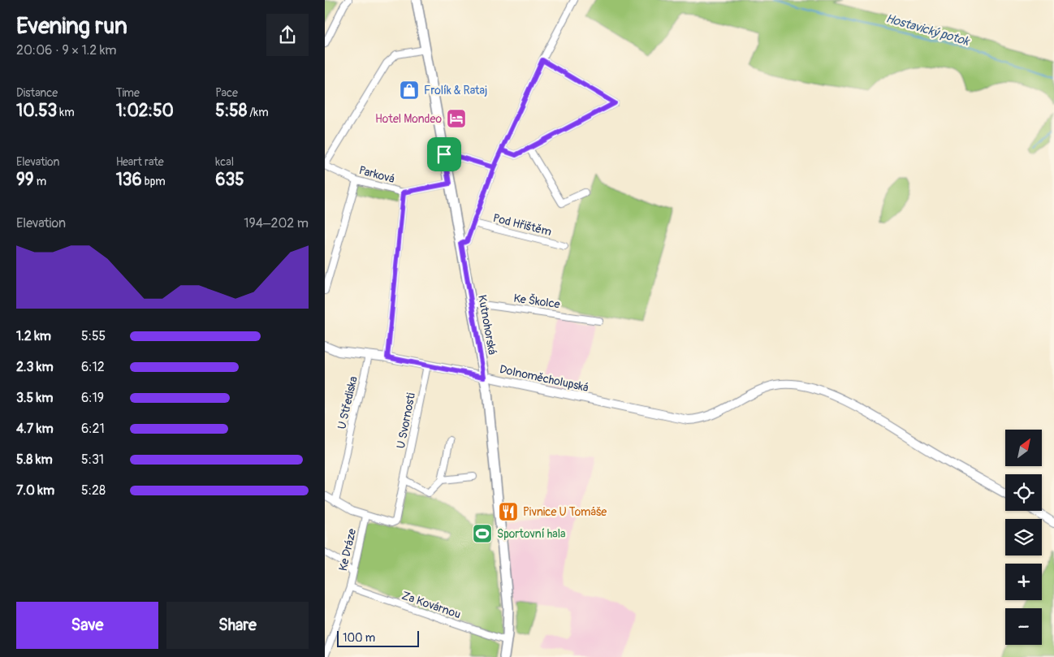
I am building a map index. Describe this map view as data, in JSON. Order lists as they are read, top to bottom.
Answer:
{
  "streets": {
    "main road": ["Kutnohorská"],
    "street": [
      "Parková",
      "Pod Hřištěm",
      "Ke Školce",
      "Dolnoměcholupská",
      "U Střediska",
      "U Svornosti",
      "Ke Dráze",
      "Za Kovárnou"
    ]
  },
  "crossings": [
    ["Parková", "Kutnohorská"],
    ["Ke Školce", "Kutnohorská"],
    ["Kutnohorská", "Dolnoměcholupská"],
    ["Kutnohorská", "Za Kovárnou"],
    ["Dolnoměcholupská", "U Střediska"],
    ["Dolnoměcholupská", "U Svornosti"],
    ["U Svornosti", "Ke Dráze"],
    ["Ke Dráze", "Za Kovárnou"]
  ],
  "water": ["Hostavický potok"],
  "places": {
    "shop": ["Frolík & Rataj"],
    "hotel": ["Hotel Mondeo"],
    "restaurant": ["Pivnice U Tomáše"],
    "sports": ["Sportovní hala"]
  },
  "scale_bar": "100 m",
  "north": "top right",
  "page": {
    "heading": ["Evening run", "20:06 · 9 × 1.2 km"],
    "stats": [
      ["Distance", "10.53 km"],
      ["Time", "1:02:50"],
      ["Pace", "5:58 /km"],
      ["Elevation", "99 m"],
      ["Heart rate", "136 bpm"],
      ["kcal", "635"]
    ],
    "chart": ["Elevation", "194–202 m"],
    "list": [
      {
        "name": "1.2 km",
        "note": "5:55"
      },
      {
        "name": "2.3 km",
        "note": "6:12"
      },
      {
        "name": "3.5 km",
        "note": "6:19"
      },
      {
        "name": "4.7 km",
        "note": "6:21"
      },
      {
        "name": "5.8 km",
        "note": "5:31"
      },
      {
        "name": "7.0 km",
        "note": "5:28"
      }
    ],
    "map_buttons": ["+", "−"],
    "buttons": ["Save", "Share"],
    "scale": "100 m"
  }
}
